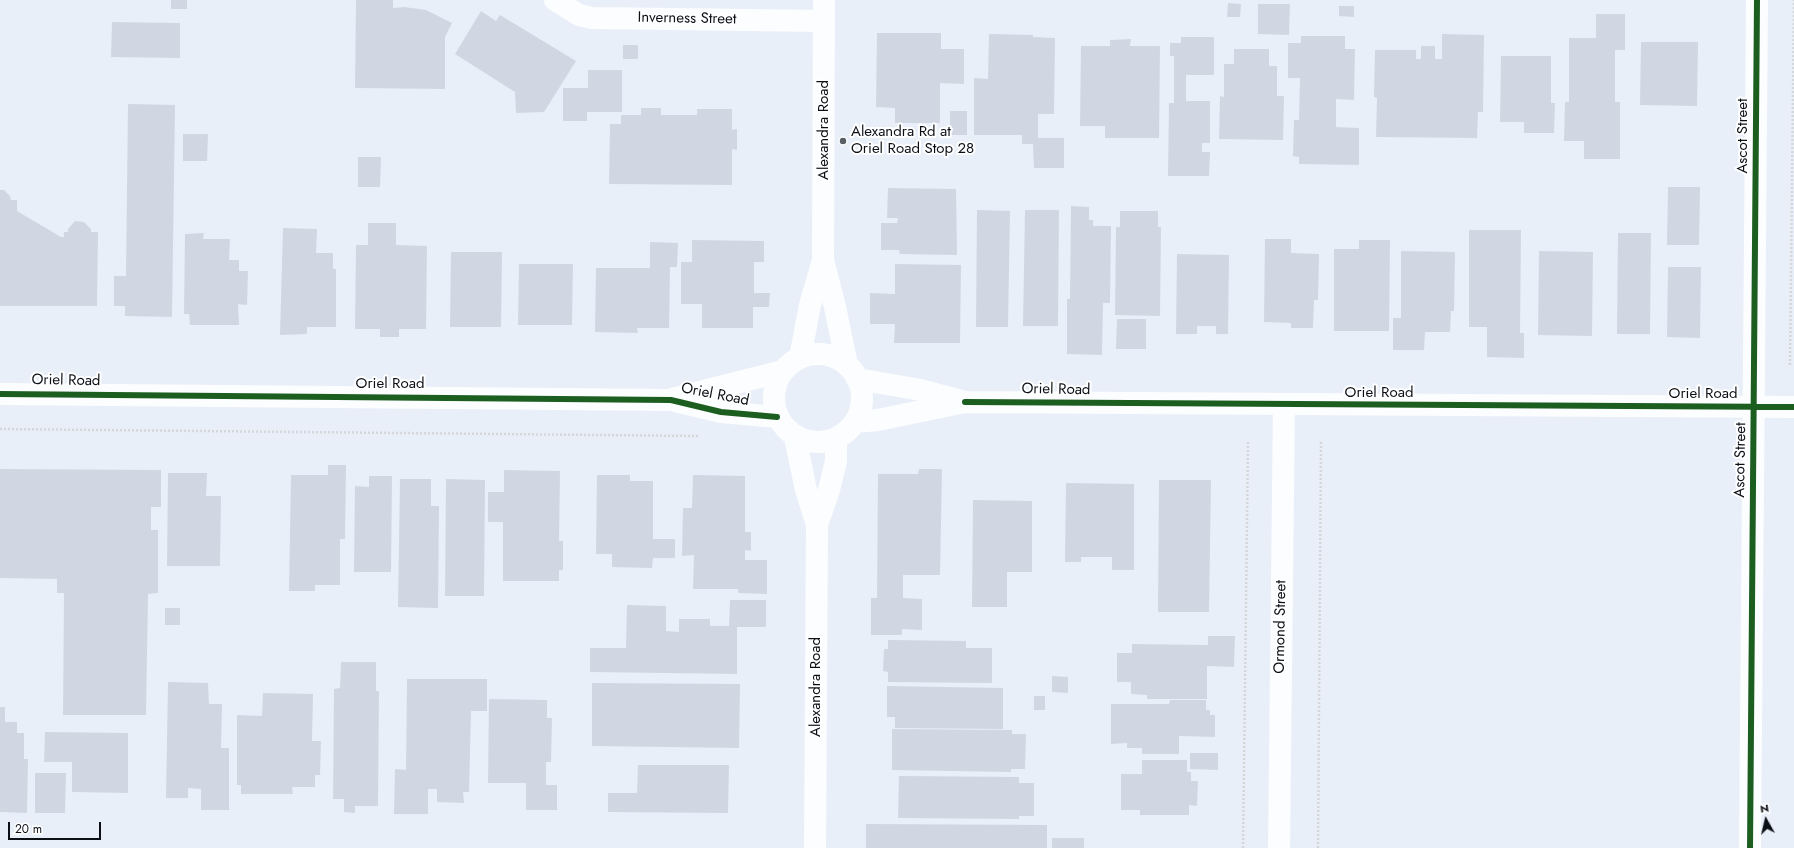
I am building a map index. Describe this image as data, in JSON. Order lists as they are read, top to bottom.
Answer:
{
  "streets": {
    "street": [
      "Inverness Street",
      "Alexandra Road",
      "Ascot Street",
      "Oriel Road",
      "Ormond Street"
    ]
  },
  "crossings": [
    ["Inverness Street", "Alexandra Road"],
    ["Alexandra Road", "Oriel Road"],
    ["Ascot Street", "Oriel Road"],
    ["Oriel Road", "Ormond Street"]
  ],
  "places": ["Alexandra Rd at Oriel Road Stop 28"],
  "scale_bar": "20 m",
  "north": "top"
}
